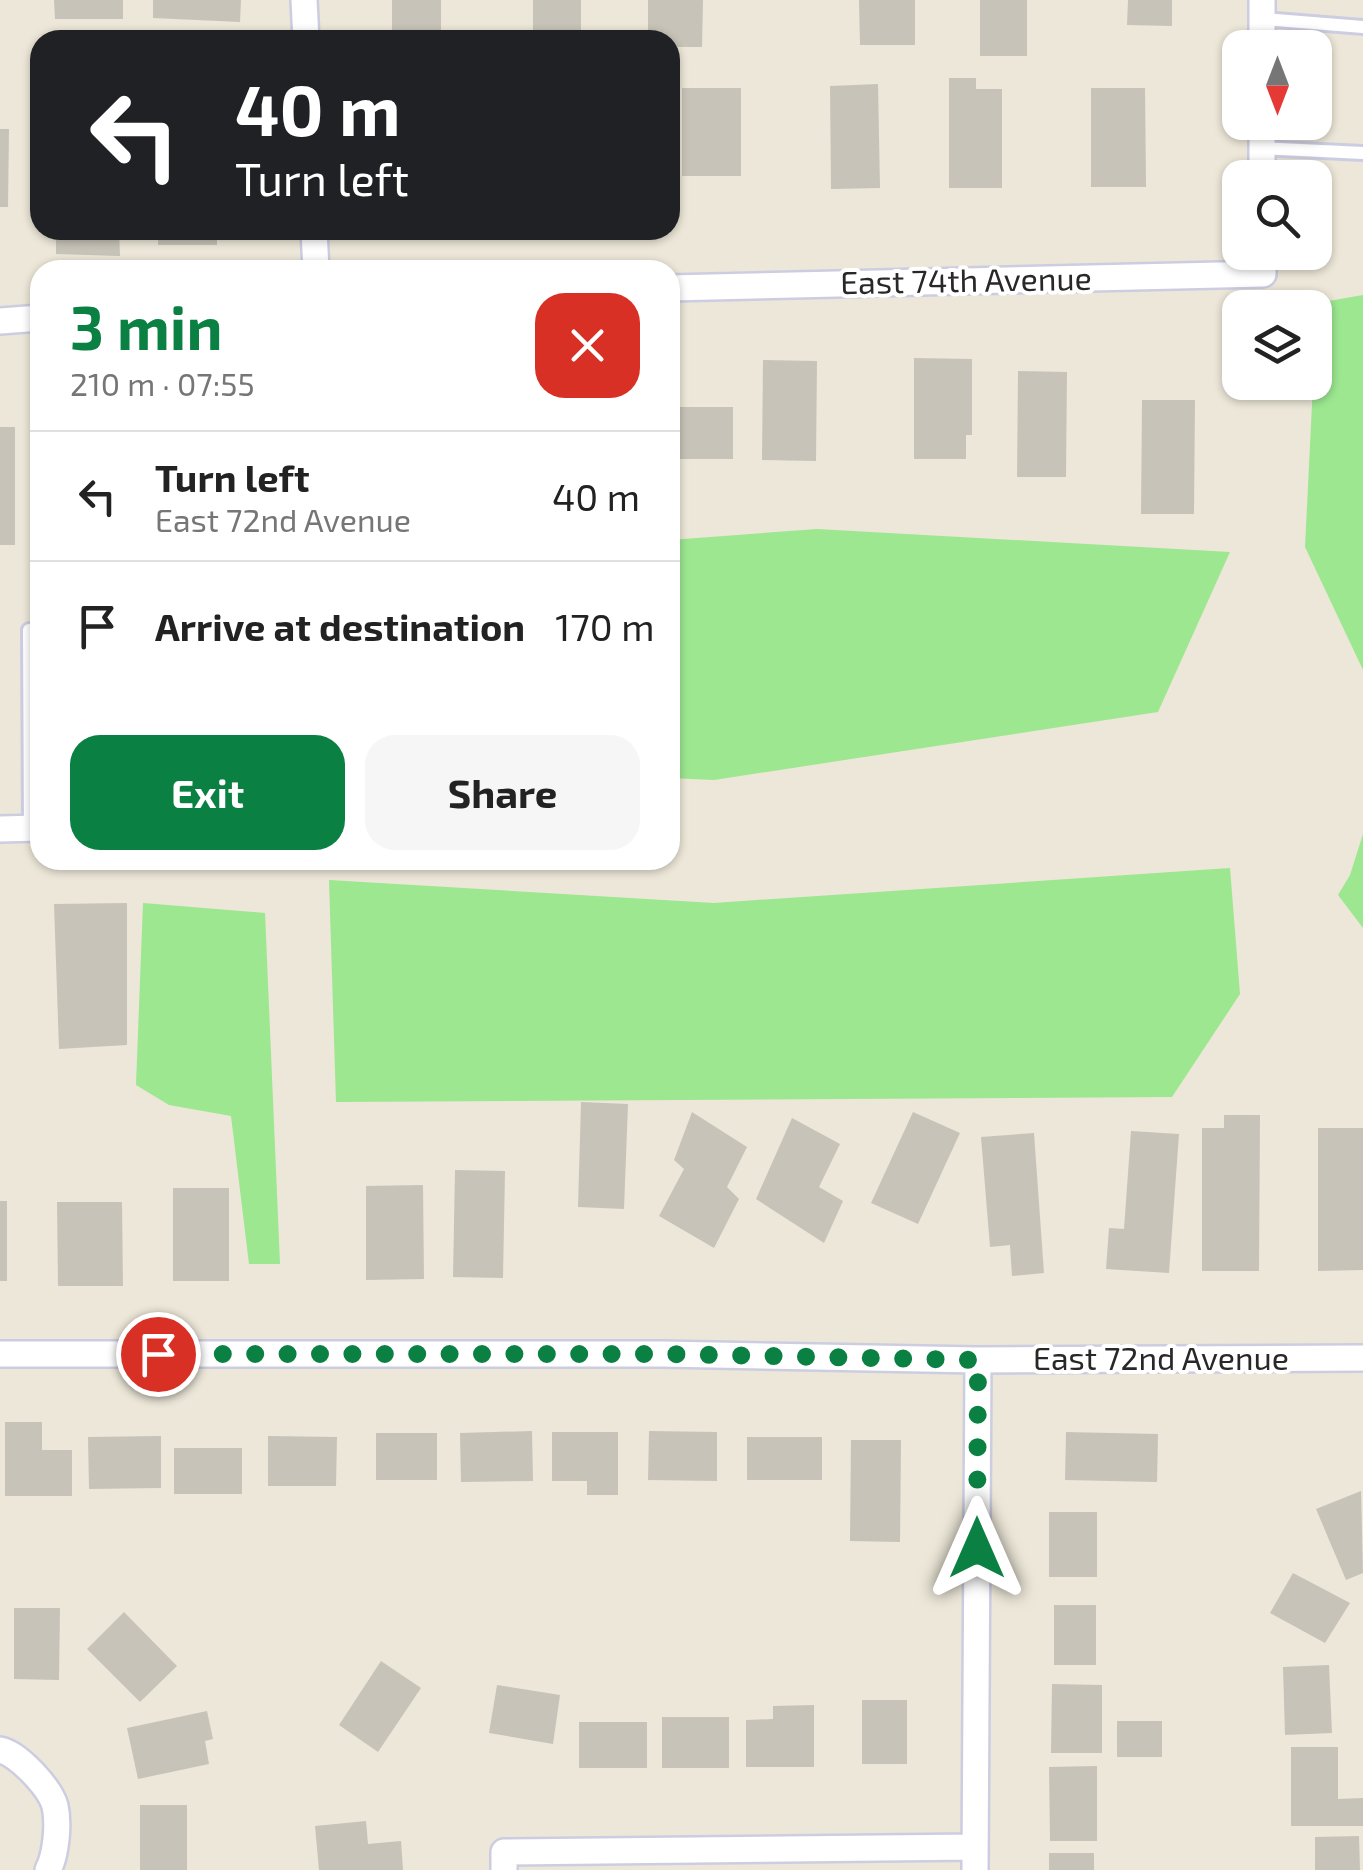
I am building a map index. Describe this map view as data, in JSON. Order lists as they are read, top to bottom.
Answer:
{
  "streets": {
    "street": ["East 74th Avenue", "East 72nd Avenue"]
  },
  "north": "bottom",
  "page": {
    "turn": ["40 m", "Turn left"],
    "heading": ["3 min", "210 m · 07:55"],
    "list": [
      {
        "name": "Turn left",
        "note": "East 72nd Avenue",
        "value": "40 m"
      },
      {
        "name": "Arrive at destination",
        "value": "170 m"
      }
    ],
    "buttons": ["Exit", "Share"]
  }
}
